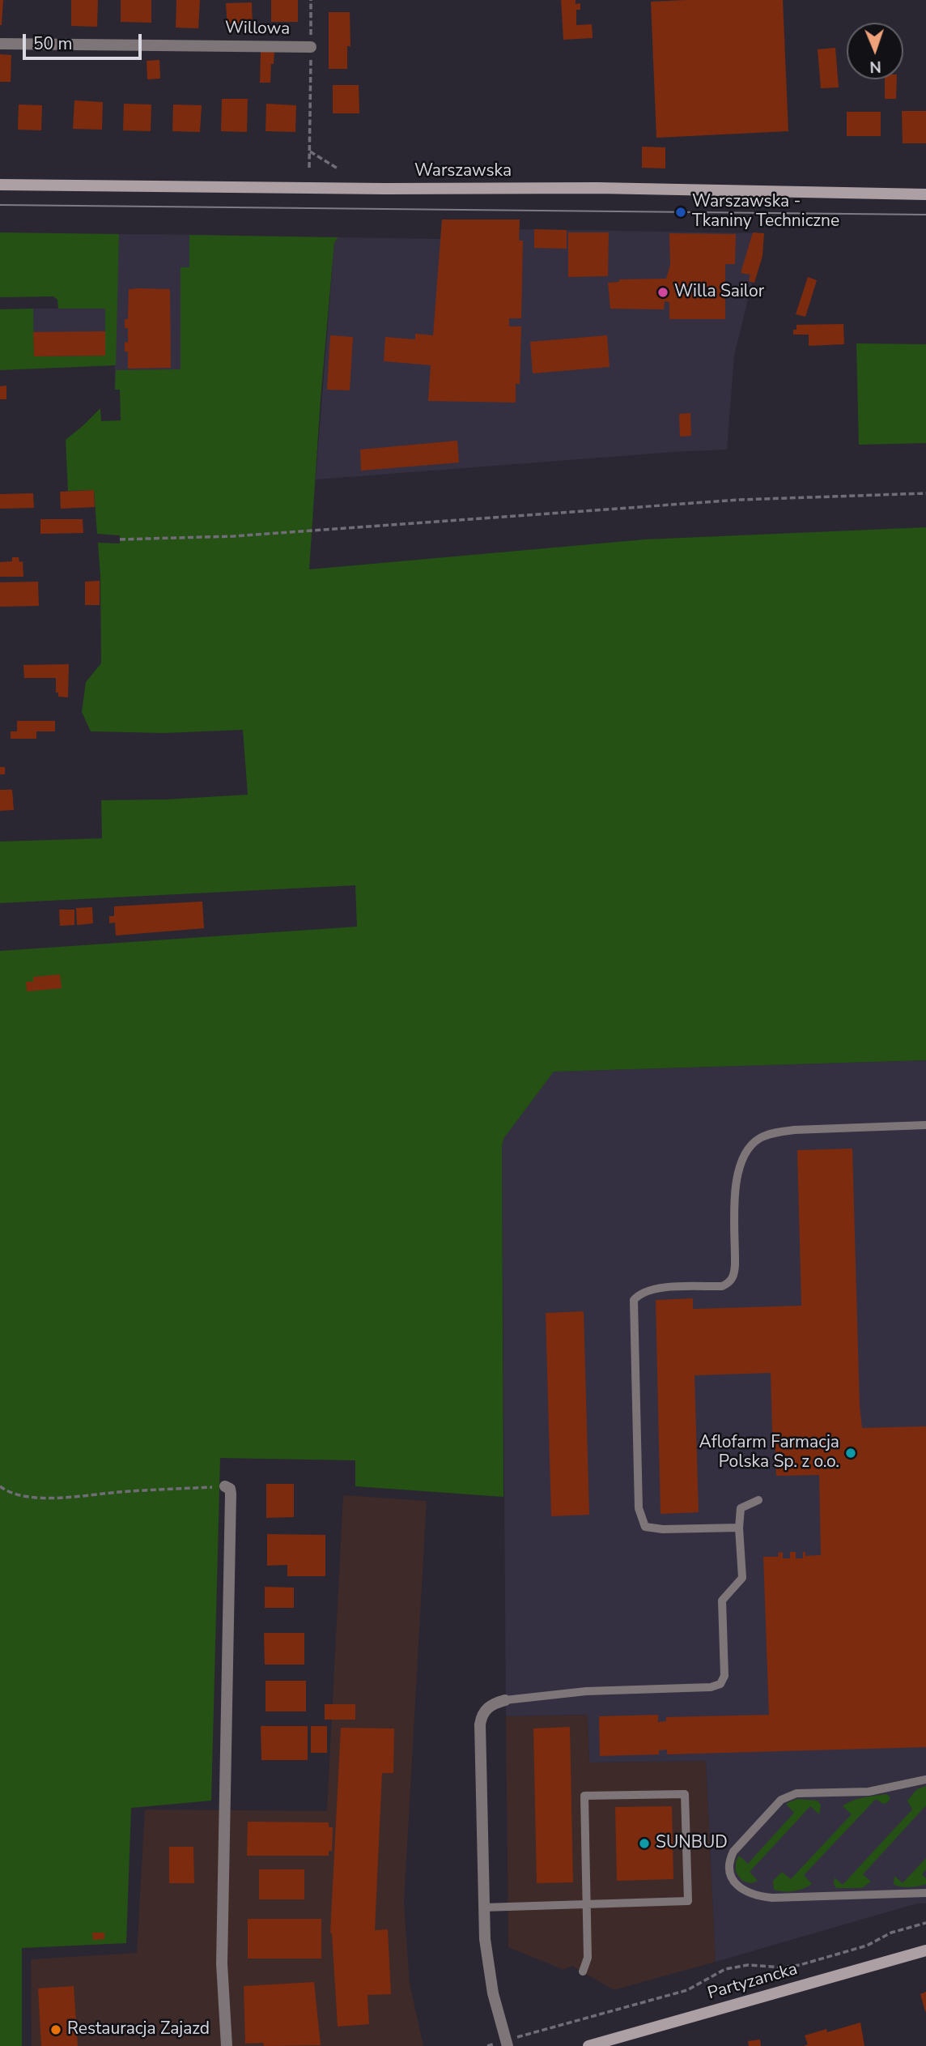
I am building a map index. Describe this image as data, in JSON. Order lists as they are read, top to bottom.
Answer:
{
  "streets": {
    "main road": ["Warszawska", "Partyzancka"],
    "street": ["Willowa"]
  },
  "places": [
    "Warszawska - Tkaniny Techniczne",
    "Willa Sailor",
    "Aflofarm Farmacja Polska Sp. z o.o.",
    "SUNBUD",
    "Restauracja Zajazd"
  ],
  "scale_bar": "50 m",
  "north": "bottom"
}
